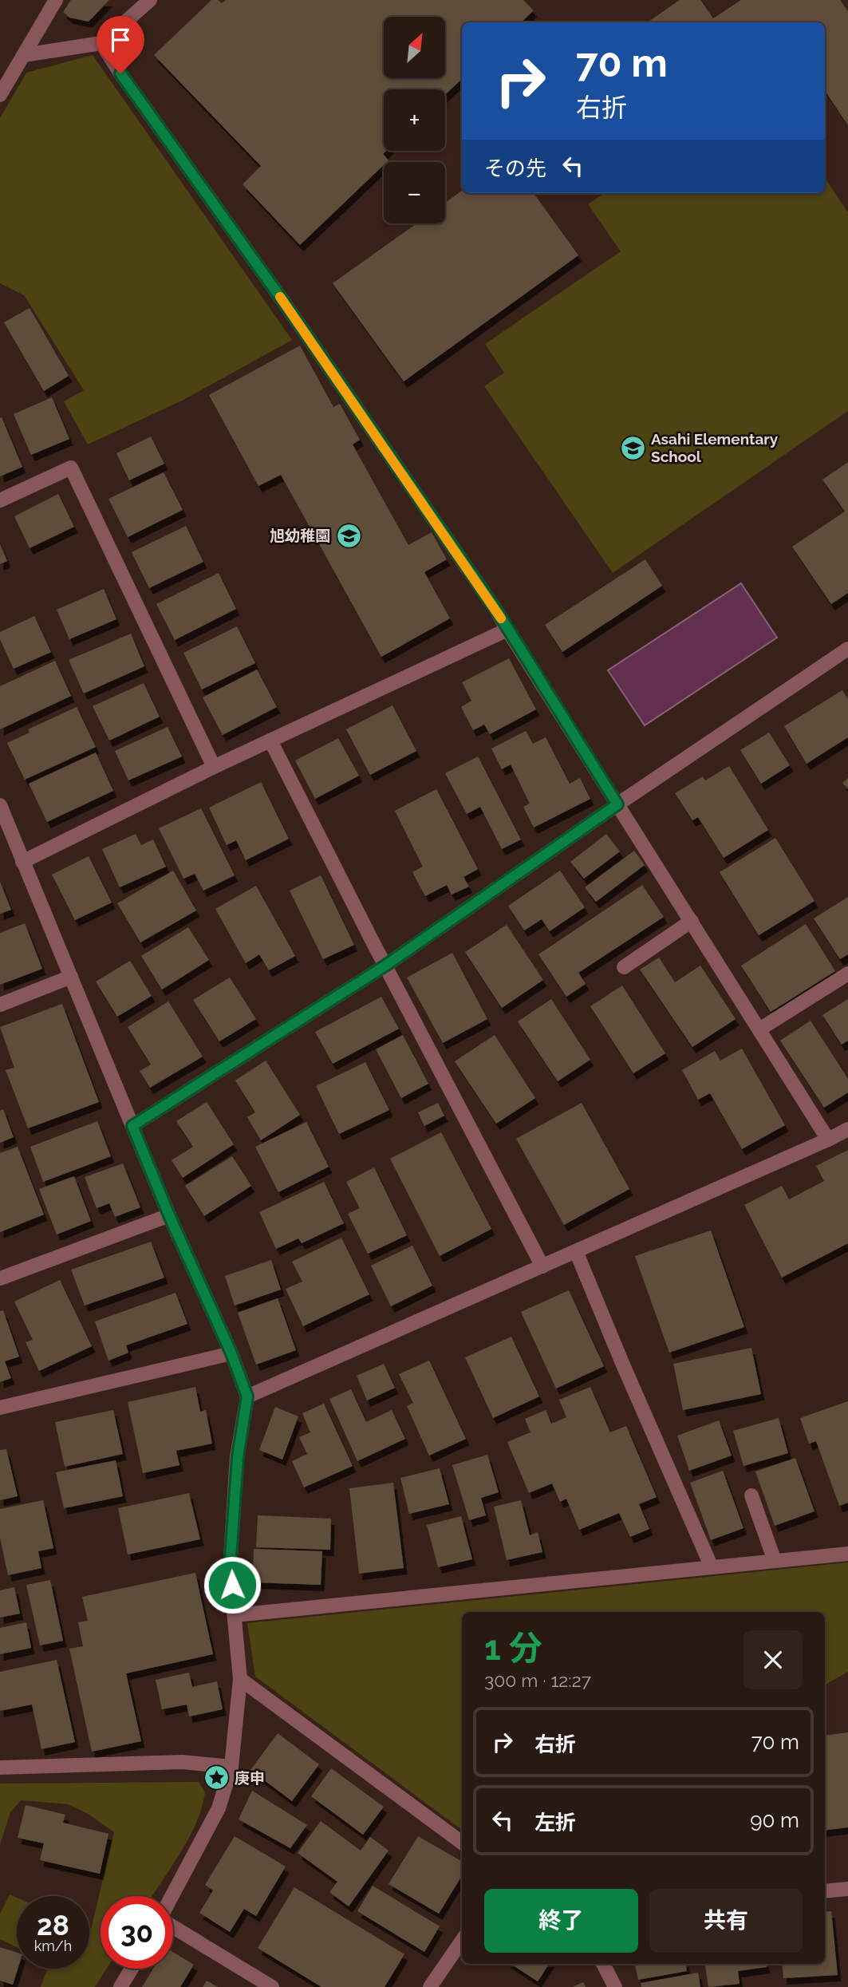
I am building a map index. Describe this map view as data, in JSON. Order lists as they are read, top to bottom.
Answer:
{
  "places": {
    "school or university": ["Asahi Elementary School", "旭幼稚園"],
    "place": ["庚申"]
  },
  "north": "top right",
  "page": {
    "map_buttons": ["+", "−"],
    "turn": ["70 m", "右折"],
    "then": "その先",
    "heading": ["1 分", "300 m · 12:27"],
    "list": [
      {
        "name": "右折",
        "value": "70 m"
      },
      {
        "name": "左折",
        "value": "90 m"
      }
    ],
    "buttons": ["終了", "共有"],
    "speed": "28 km/h",
    "limit": "30"
  }
}
